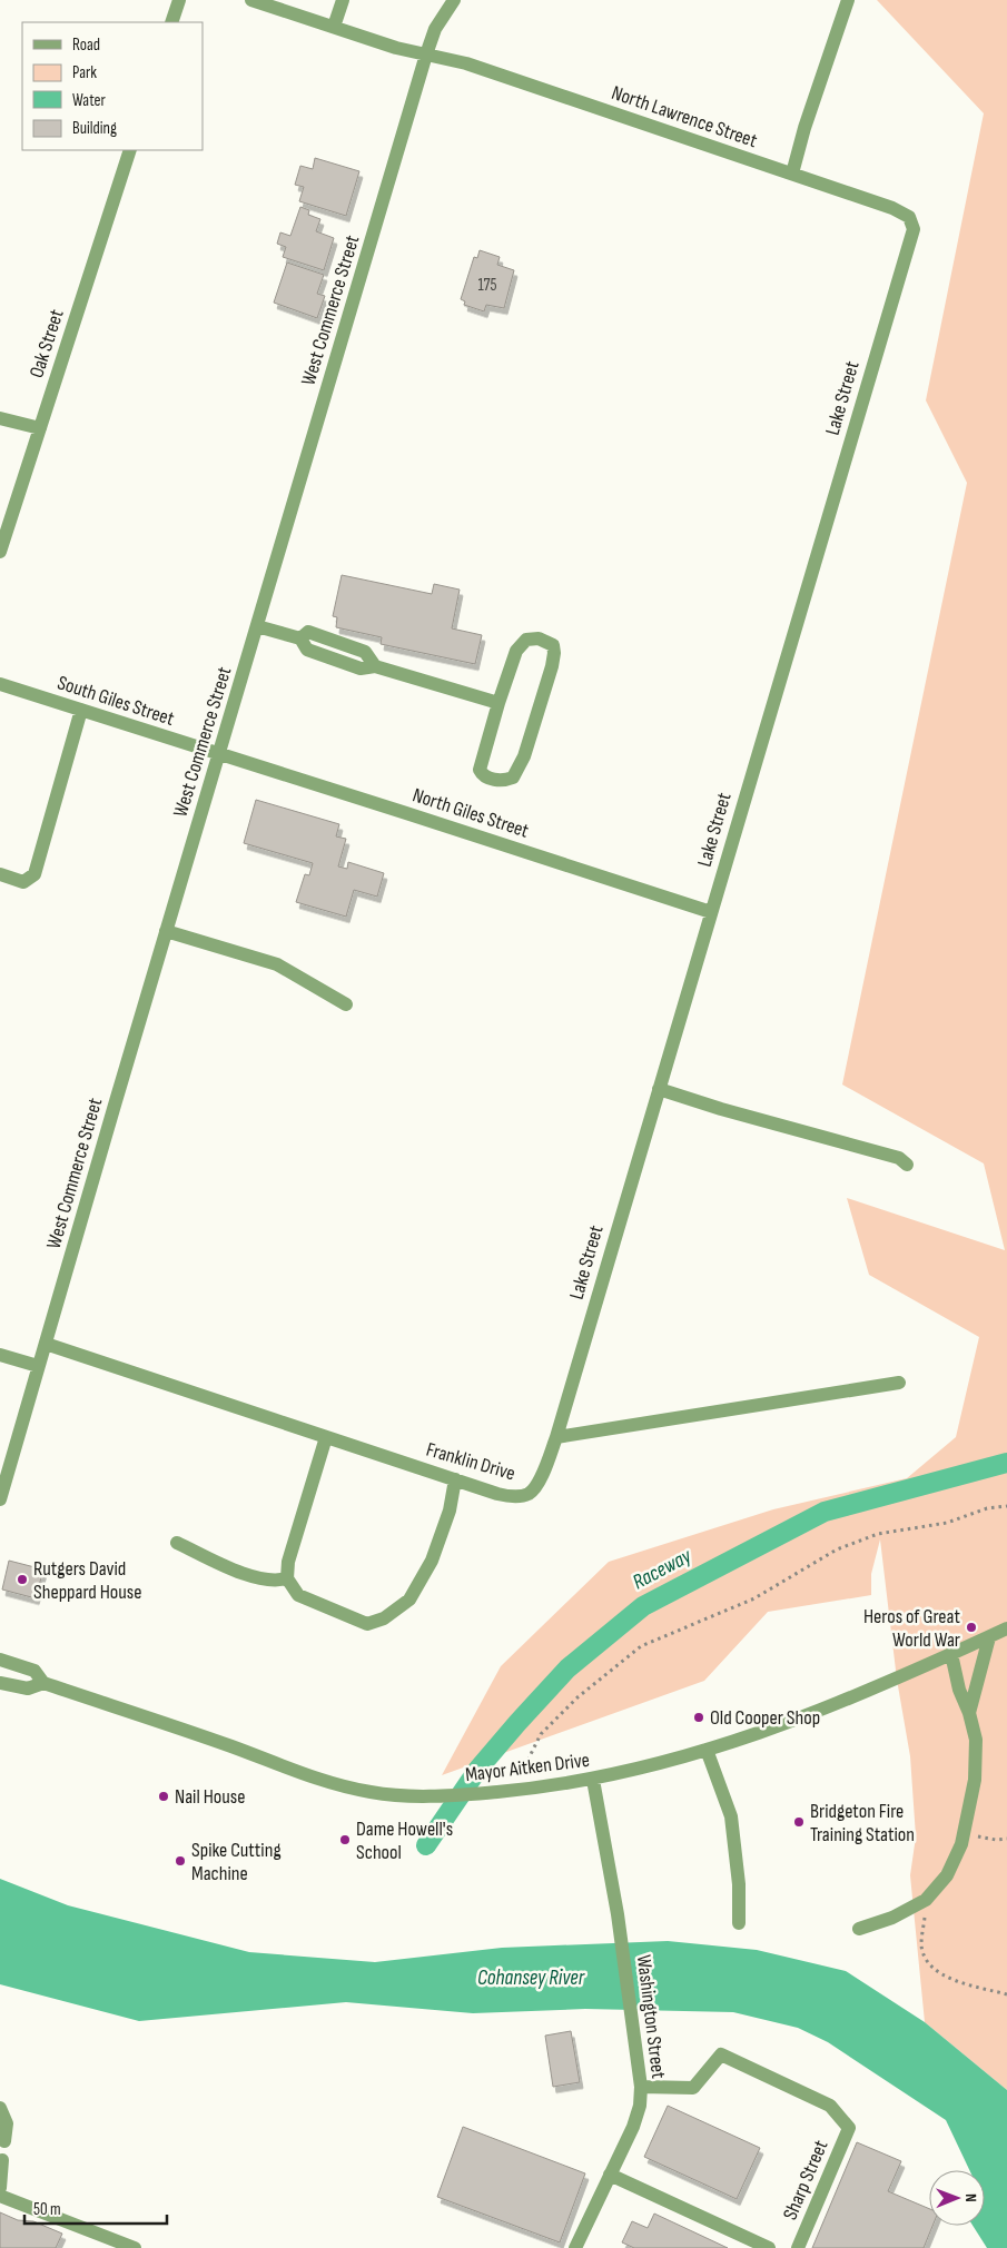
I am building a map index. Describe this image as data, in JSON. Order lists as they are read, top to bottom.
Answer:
{
  "streets": {
    "street": [
      "North Lawrence Street",
      "West Commerce Street",
      "Oak Street",
      "Lake Street",
      "South Giles Street",
      "North Giles Street",
      "Franklin Drive",
      "Mayor Aitken Drive",
      "Washington Street",
      "Sharp Street"
    ]
  },
  "crossings": [
    ["North Lawrence Street", "West Commerce Street"],
    ["North Lawrence Street", "Lake Street"],
    ["West Commerce Street", "South Giles Street"],
    ["West Commerce Street", "North Giles Street"],
    ["West Commerce Street", "Franklin Drive"],
    ["Lake Street", "North Giles Street"],
    ["Lake Street", "Franklin Drive"],
    ["South Giles Street", "North Giles Street"],
    ["Mayor Aitken Drive", "Washington Street"],
    ["Washington Street", "Sharp Street"]
  ],
  "water": ["Raceway", "Cohansey River"],
  "places": [
    "Rutgers David Sheppard House",
    "Heros of Great World War",
    "Old Cooper Shop",
    "Nail House",
    "Bridgeton Fire Training Station",
    "Dame Howell's School",
    "Spike Cutting Machine"
  ],
  "house_numbers": ["175"],
  "legend": [
    "Road",
    "Park",
    "Water",
    "Building"
  ],
  "scale_bar": "50 m",
  "north": "right"
}
